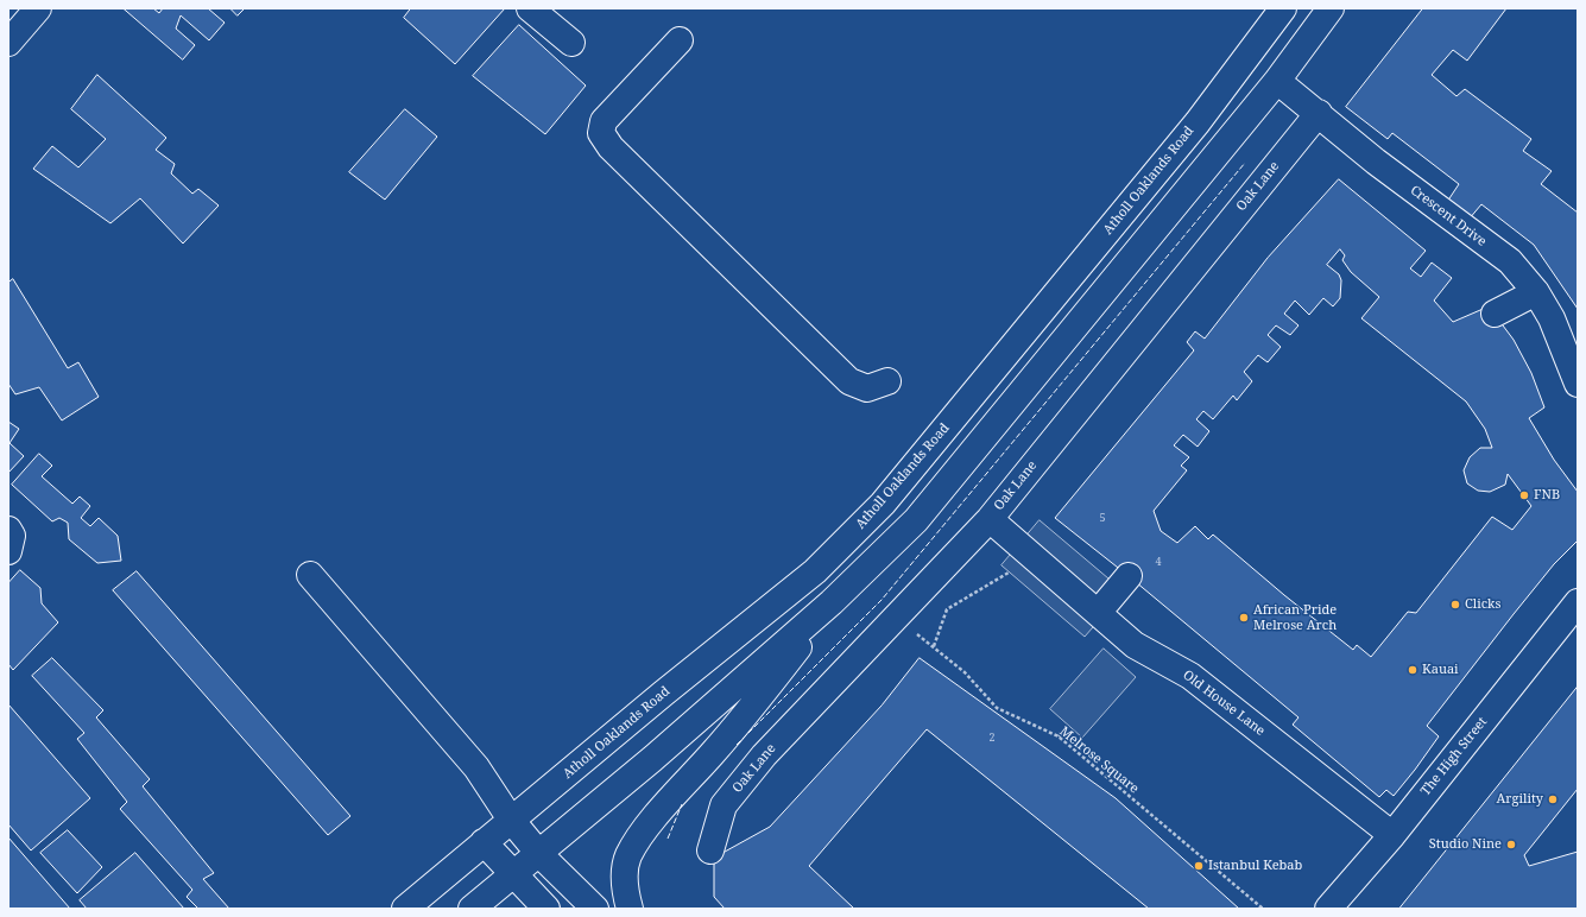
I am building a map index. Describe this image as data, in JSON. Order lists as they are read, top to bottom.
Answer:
{
  "streets": {
    "street": [
      "Atholl Oaklands Road",
      "Oak Lane",
      "Crescent Drive",
      "Old House Lane",
      "The High Street"
    ],
    "path": ["Melrose Square"]
  },
  "crossings": [
    ["Oak Lane", "Crescent Drive"],
    ["Oak Lane", "Old House Lane"],
    ["Oak Lane", "Melrose Square"],
    ["Old House Lane", "The High Street"]
  ],
  "places": [
    "FNB",
    "Clicks",
    "African Pride Melrose Arch",
    "Kauai",
    "Argility",
    "Studio Nine",
    "Istanbul Kebab"
  ],
  "house_numbers": ["5", "4", "2"]
}
